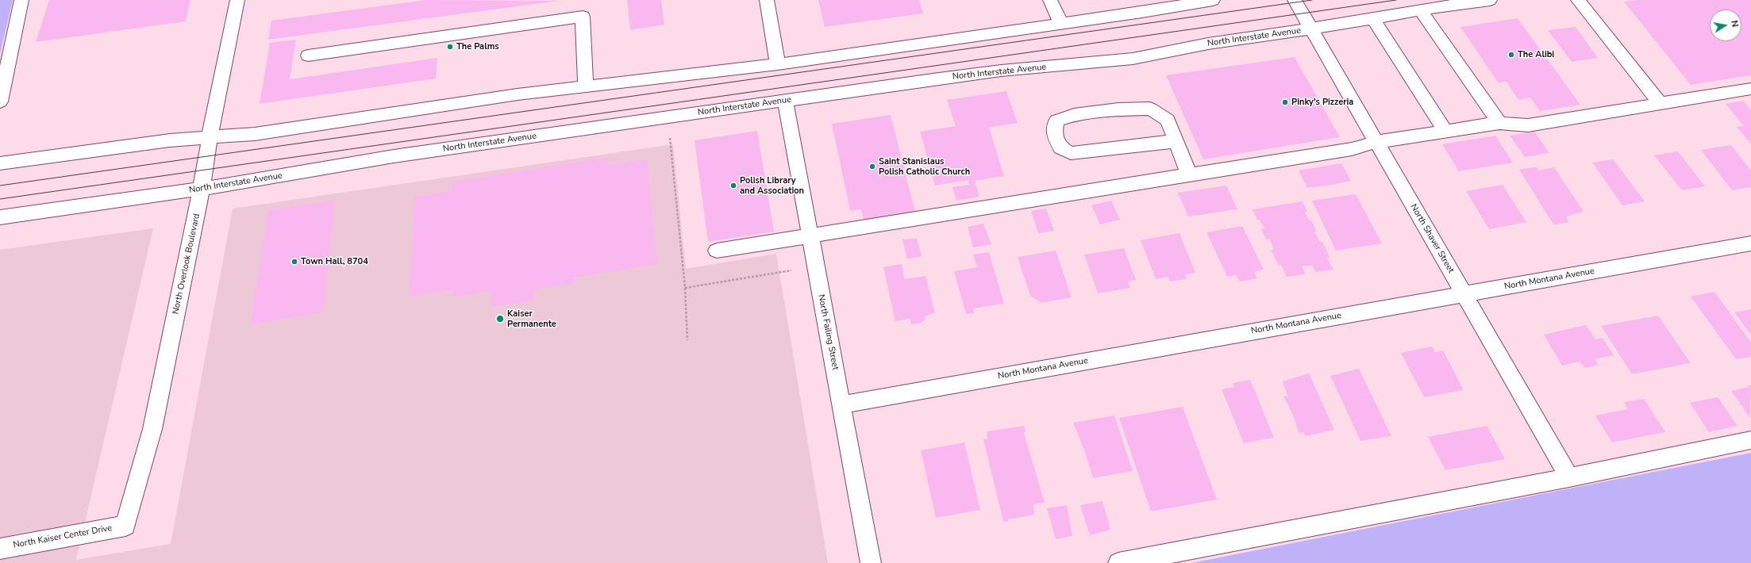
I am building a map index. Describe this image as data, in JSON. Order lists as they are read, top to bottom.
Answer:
{
  "streets": {
    "street": [
      "North Interstate Avenue",
      "North Shaver Street",
      "North Overlook Boulevard",
      "North Montana Avenue",
      "North Failing Street",
      "North Kaiser Center Drive"
    ]
  },
  "crossings": [
    ["North Interstate Avenue", "North Shaver Street"],
    ["North Interstate Avenue", "North Overlook Boulevard"],
    ["North Interstate Avenue", "North Failing Street"],
    ["North Shaver Street", "North Montana Avenue"],
    ["North Overlook Boulevard", "North Kaiser Center Drive"],
    ["North Montana Avenue", "North Failing Street"]
  ],
  "places": [
    "The Palms",
    "The Alibi",
    "Pinky's Pizzeria",
    "Saint Stanislaus Polish Catholic Church",
    "Polish Library and Association",
    "Town Hall, 8704",
    "Kaiser Permanente"
  ],
  "north": "right"
}
